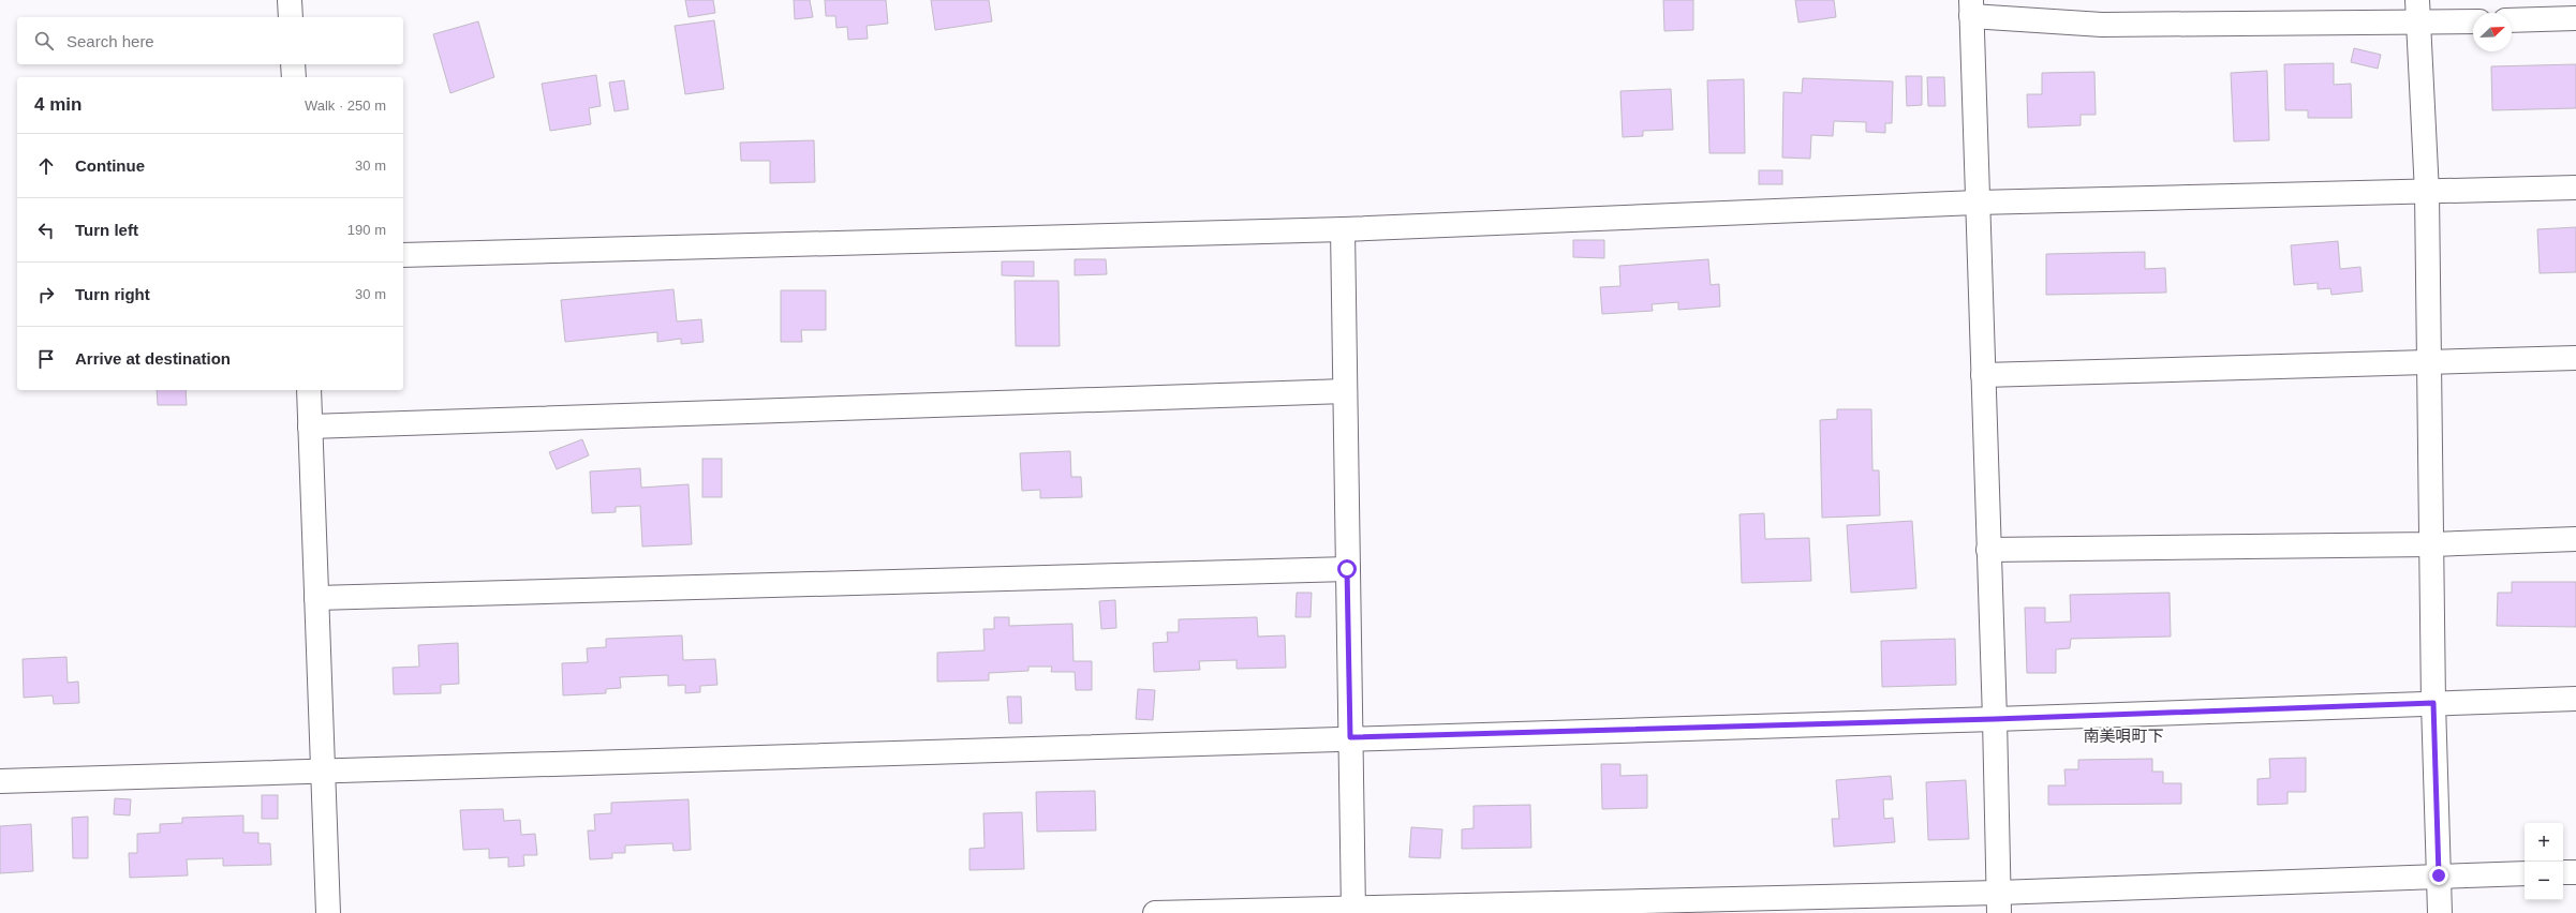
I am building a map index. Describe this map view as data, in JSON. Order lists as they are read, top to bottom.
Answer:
{
  "districts": ["南美唄町下"],
  "north": "top right",
  "page": {
    "search": "Search here",
    "heading": ["4 min", "Walk · 250 m"],
    "list": [
      ["Continue", "30 m"],
      ["Turn left", "190 m"],
      ["Turn right", "30 m"],
      "Arrive at destination"
    ],
    "map_buttons": ["+", "−"]
  }
}
